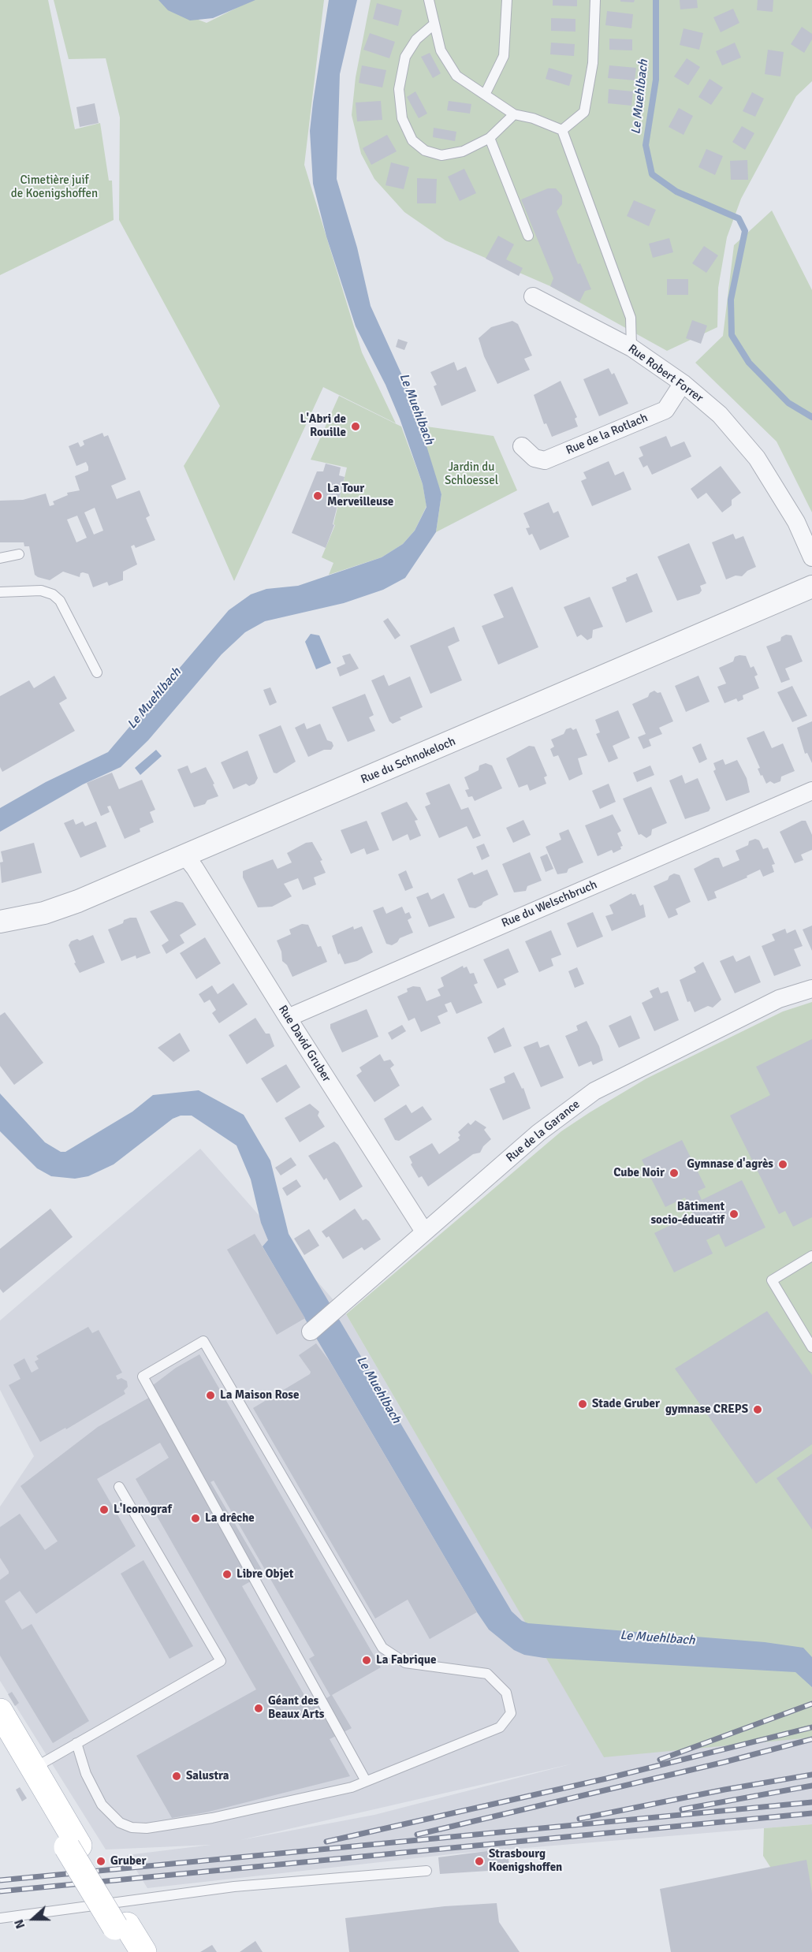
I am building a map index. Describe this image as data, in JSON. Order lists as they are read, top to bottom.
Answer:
{
  "streets": {
    "street": [
      "Rue Robert Forrer",
      "Rue de la Rotlach",
      "Rue du Schnokeloch",
      "Rue du Welschbruch",
      "Rue David Gruber",
      "Rue de la Garance"
    ]
  },
  "crossings": [
    ["Rue Robert Forrer", "Rue de la Rotlach"],
    ["Rue du Schnokeloch", "Rue David Gruber"],
    ["Rue du Welschbruch", "Rue David Gruber"],
    ["Rue David Gruber", "Rue de la Garance"]
  ],
  "water": ["Le Muehlbach"],
  "parks": ["Cimetière juif de Koenigshoffen", "Jardin du Schloessel"],
  "places": [
    "L'Abri de Rouille",
    "La Tour Merveilleuse",
    "Gymnase d'agrès",
    "Cube Noir",
    "Bâtiment socio-éducatif",
    "La Maison Rose",
    "Stade Gruber",
    "gymnase CREPS",
    "L'Iconograf",
    "La drêche",
    "Libre Objet",
    "La Fabrique",
    "Géant des Beaux Arts",
    "Salustra",
    "Gruber",
    "Strasbourg Koenigshoffen"
  ],
  "north": "left"
}
